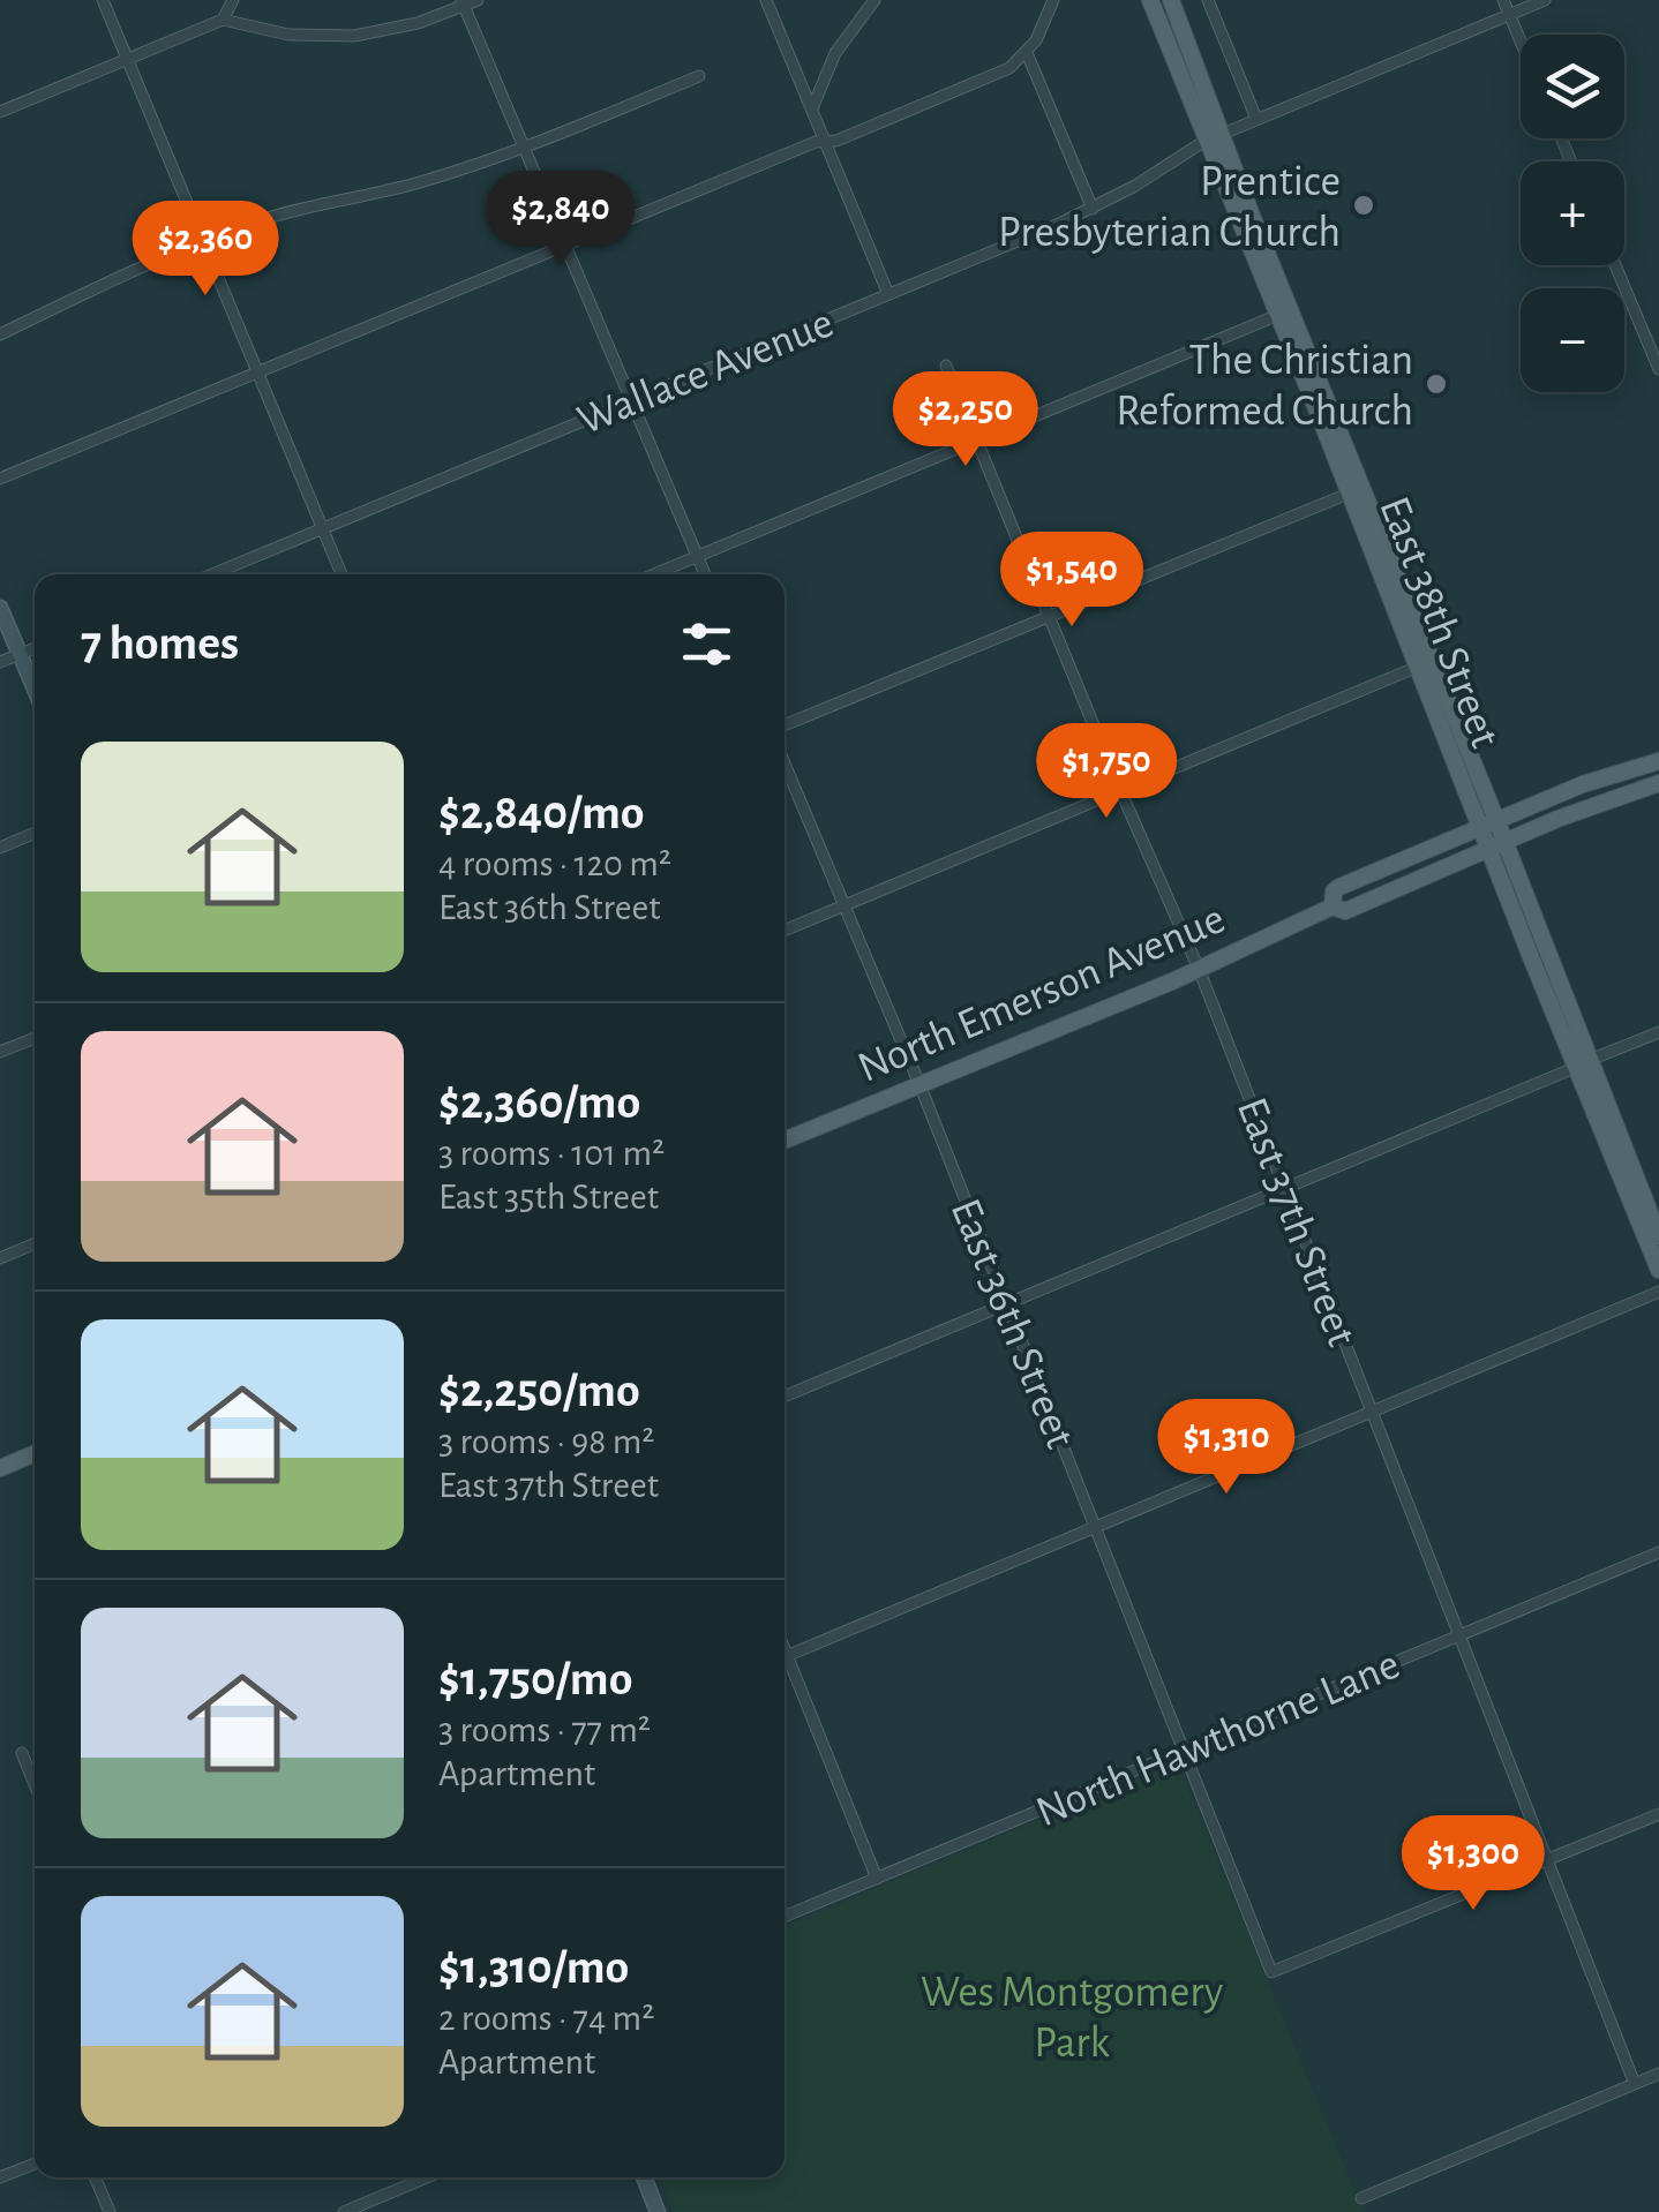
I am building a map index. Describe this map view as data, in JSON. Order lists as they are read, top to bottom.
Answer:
{
  "streets": {
    "main road": ["East 38th Street", "North Emerson Avenue"],
    "street": [
      "Wallace Avenue",
      "East 37th Street",
      "East 36th Street",
      "North Hawthorne Lane"
    ]
  },
  "crossings": [
    ["Wallace Avenue", "East 38th Street"],
    ["East 38th Street", "North Emerson Avenue"],
    ["North Emerson Avenue", "East 37th Street"],
    ["North Emerson Avenue", "East 36th Street"],
    ["East 37th Street", "East 36th Street"],
    ["East 37th Street", "North Hawthorne Lane"],
    ["East 36th Street", "North Hawthorne Lane"]
  ],
  "parks": ["Wes Montgomery Park"],
  "places": ["Prentice Presbyterian Church", "The Christian Reformed Church"],
  "page": {
    "map_buttons": ["+", "−"],
    "price": [
      "$2,840",
      "$2,360",
      "$2,250",
      "$1,540",
      "$1,750",
      "$1,310",
      "$1,300"
    ],
    "heading": "7 homes",
    "list": [
      {
        "name": "$2,840/mo",
        "note": "4 rooms · 120 m² · East 36th Street"
      },
      {
        "name": "$2,360/mo",
        "note": "3 rooms · 101 m² · East 35th Street"
      },
      {
        "name": "$2,250/mo",
        "note": "3 rooms · 98 m² · East 37th Street"
      },
      {
        "name": "$1,750/mo",
        "note": "3 rooms · 77 m² · Apartment"
      },
      {
        "name": "$1,310/mo",
        "note": "2 rooms · 74 m² · Apartment"
      }
    ]
  }
}
